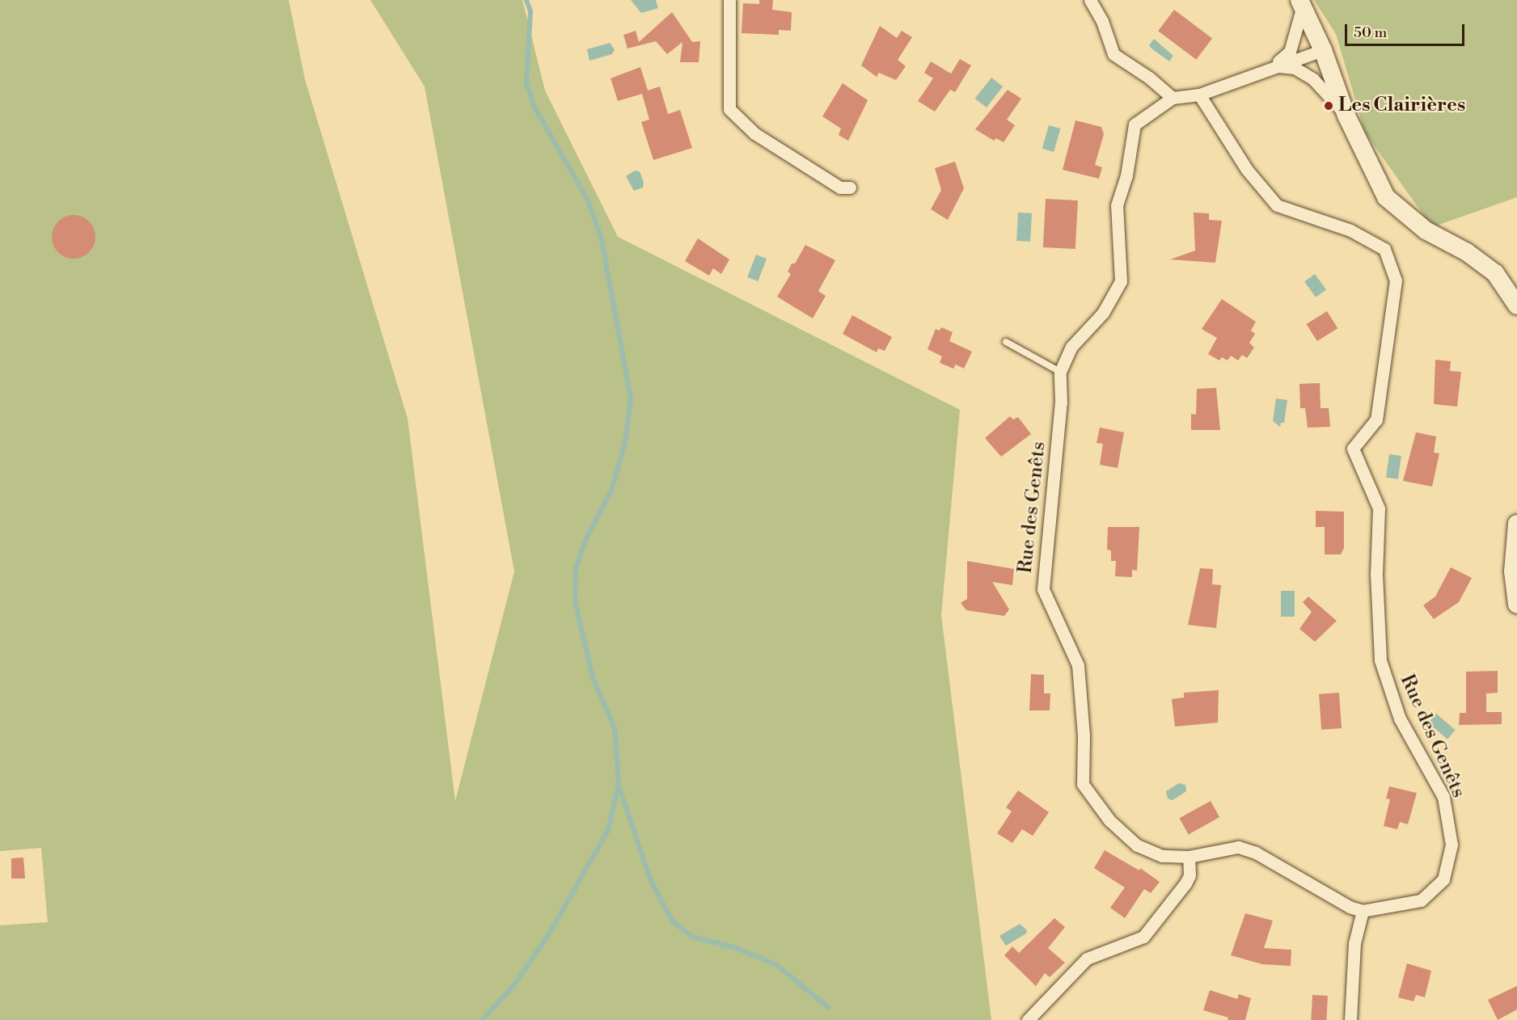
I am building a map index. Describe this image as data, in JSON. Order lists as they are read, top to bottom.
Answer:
{
  "streets": {
    "street": ["Rue des Genêts"]
  },
  "places": ["Les Clairières"],
  "scale_bar": "50 m"
}
